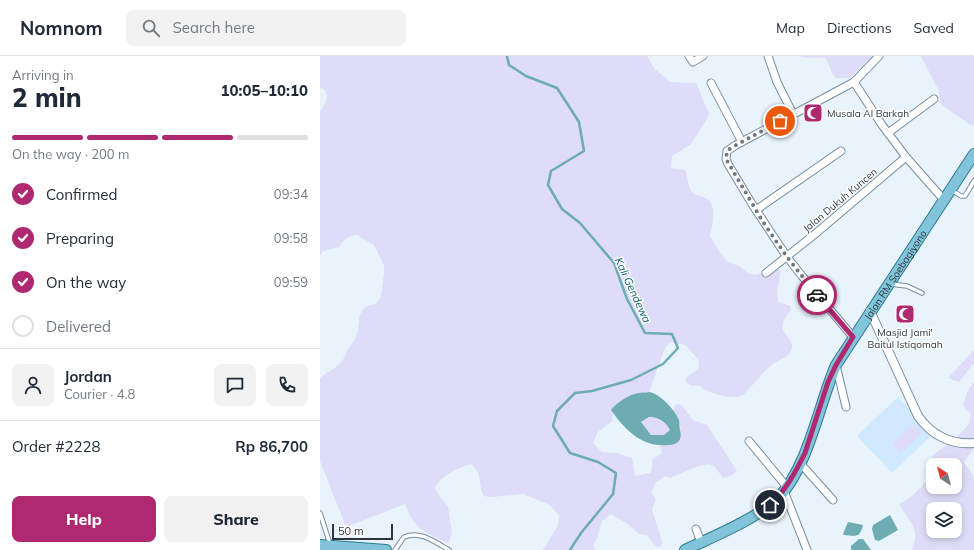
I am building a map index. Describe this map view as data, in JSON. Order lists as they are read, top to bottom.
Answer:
{
  "streets": {
    "main road": ["Jalan RM Soebagiyono"],
    "street": ["Jalan Dukuh Kuncen"]
  },
  "water": ["Kali Gendewa"],
  "places": {
    "mosque": ["Musala Al Barkah", "Masjid Jami' Baitul Istiqomah"]
  },
  "scale_bar": "50 m",
  "north": "top left",
  "page": {
    "header": "Nomnom",
    "search": "Search here",
    "nav": ["Map", "Directions", "Saved"],
    "heading": ["2 min", "Arriving in", "10:05–10:10"],
    "panel": [
      "Jordan",
      "Courier · 4.8",
      "Order #2228",
      "Rp 86,700"
    ],
    "bar": "On the way · 200 m",
    "list": [
      ["Confirmed", "09:34"],
      ["Preparing", "09:58"],
      ["On the way", "09:59"],
      "Delivered"
    ],
    "buttons": ["Help", "Share"],
    "scale": "50 m"
  }
}
